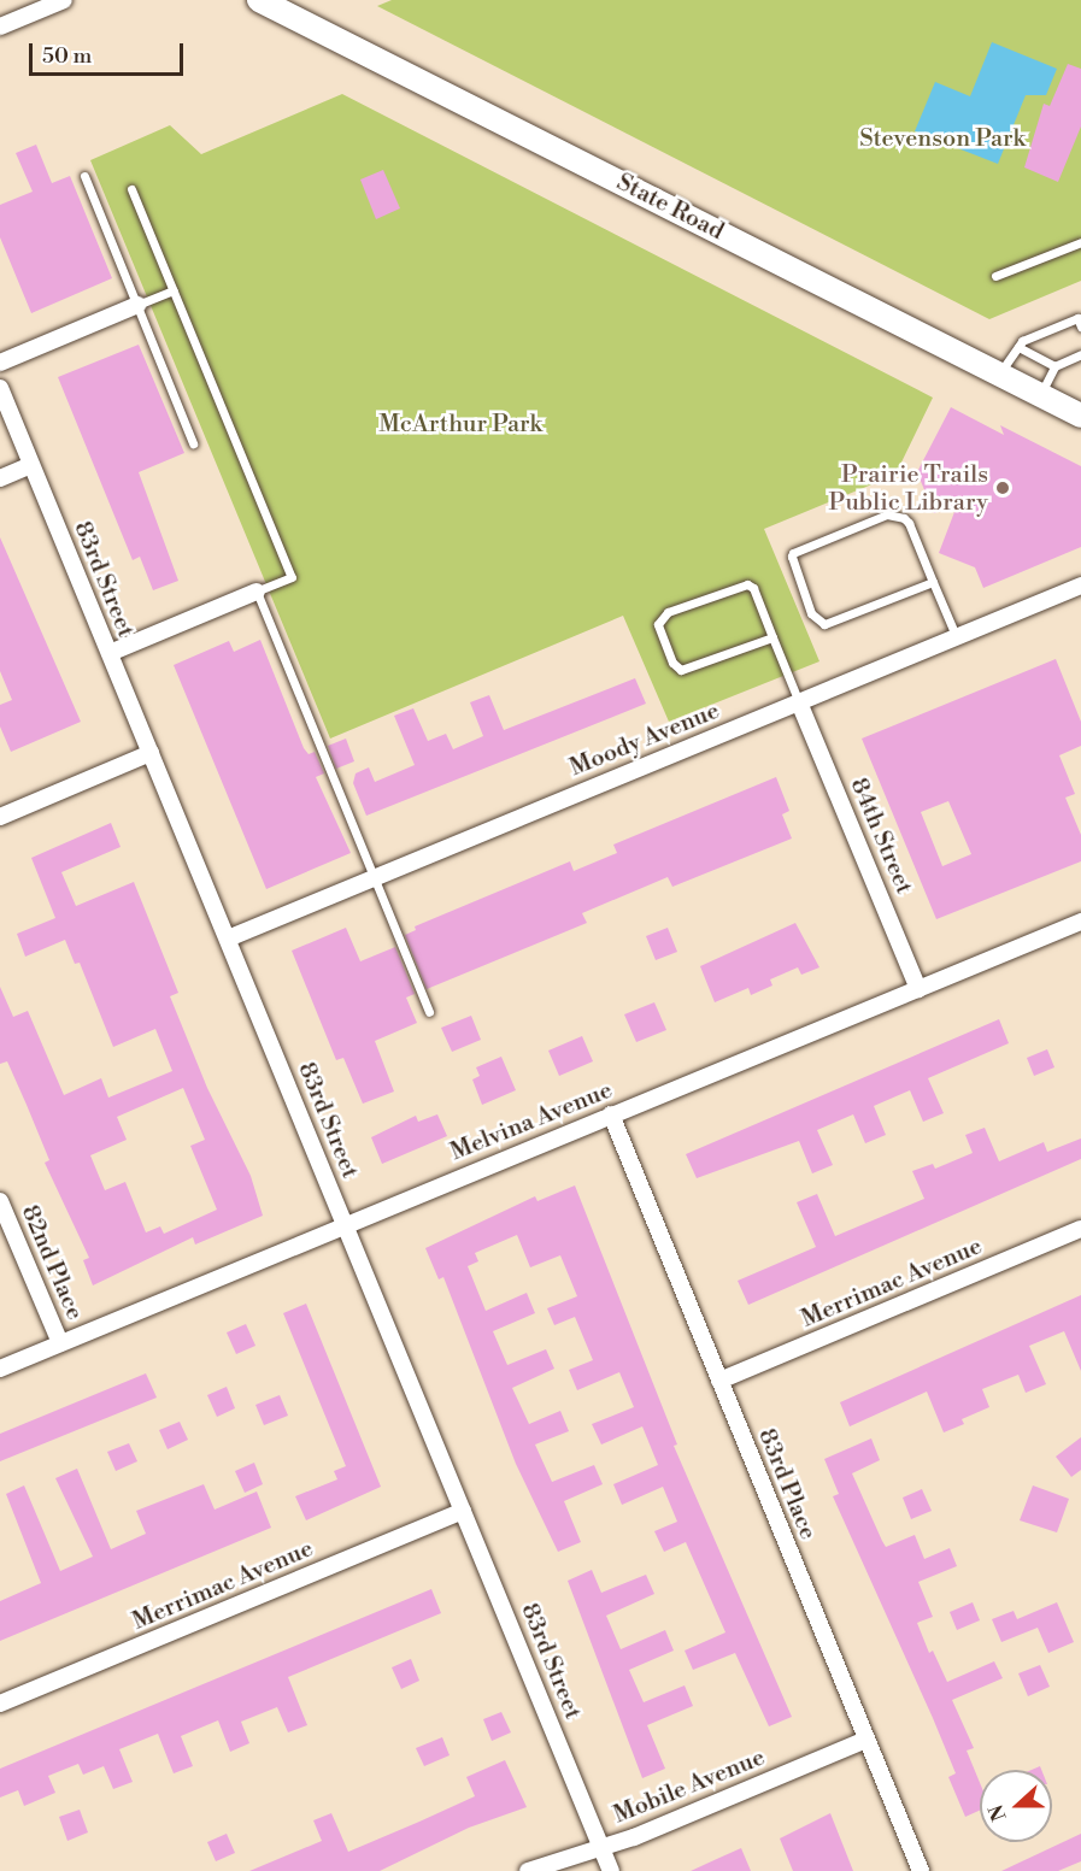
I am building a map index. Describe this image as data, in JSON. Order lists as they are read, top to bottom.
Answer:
{
  "streets": {
    "street": [
      "State Road",
      "83rd Street",
      "Moody Avenue",
      "84th Street",
      "Melvina Avenue",
      "82nd Place",
      "Merrimac Avenue",
      "83rd Place",
      "Mobile Avenue"
    ]
  },
  "crossings": [
    ["83rd Street", "Moody Avenue"],
    ["83rd Street", "Melvina Avenue"],
    ["83rd Street", "Merrimac Avenue"],
    ["83rd Street", "Mobile Avenue"],
    ["Moody Avenue", "84th Street"],
    ["84th Street", "Melvina Avenue"],
    ["Melvina Avenue", "82nd Place"],
    ["Melvina Avenue", "83rd Place"],
    ["Merrimac Avenue", "83rd Place"],
    ["83rd Place", "Mobile Avenue"]
  ],
  "parks": ["Stevenson Park", "McArthur Park"],
  "places": ["Prairie Trails Public Library"],
  "scale_bar": "50 m",
  "north": "left"
}
